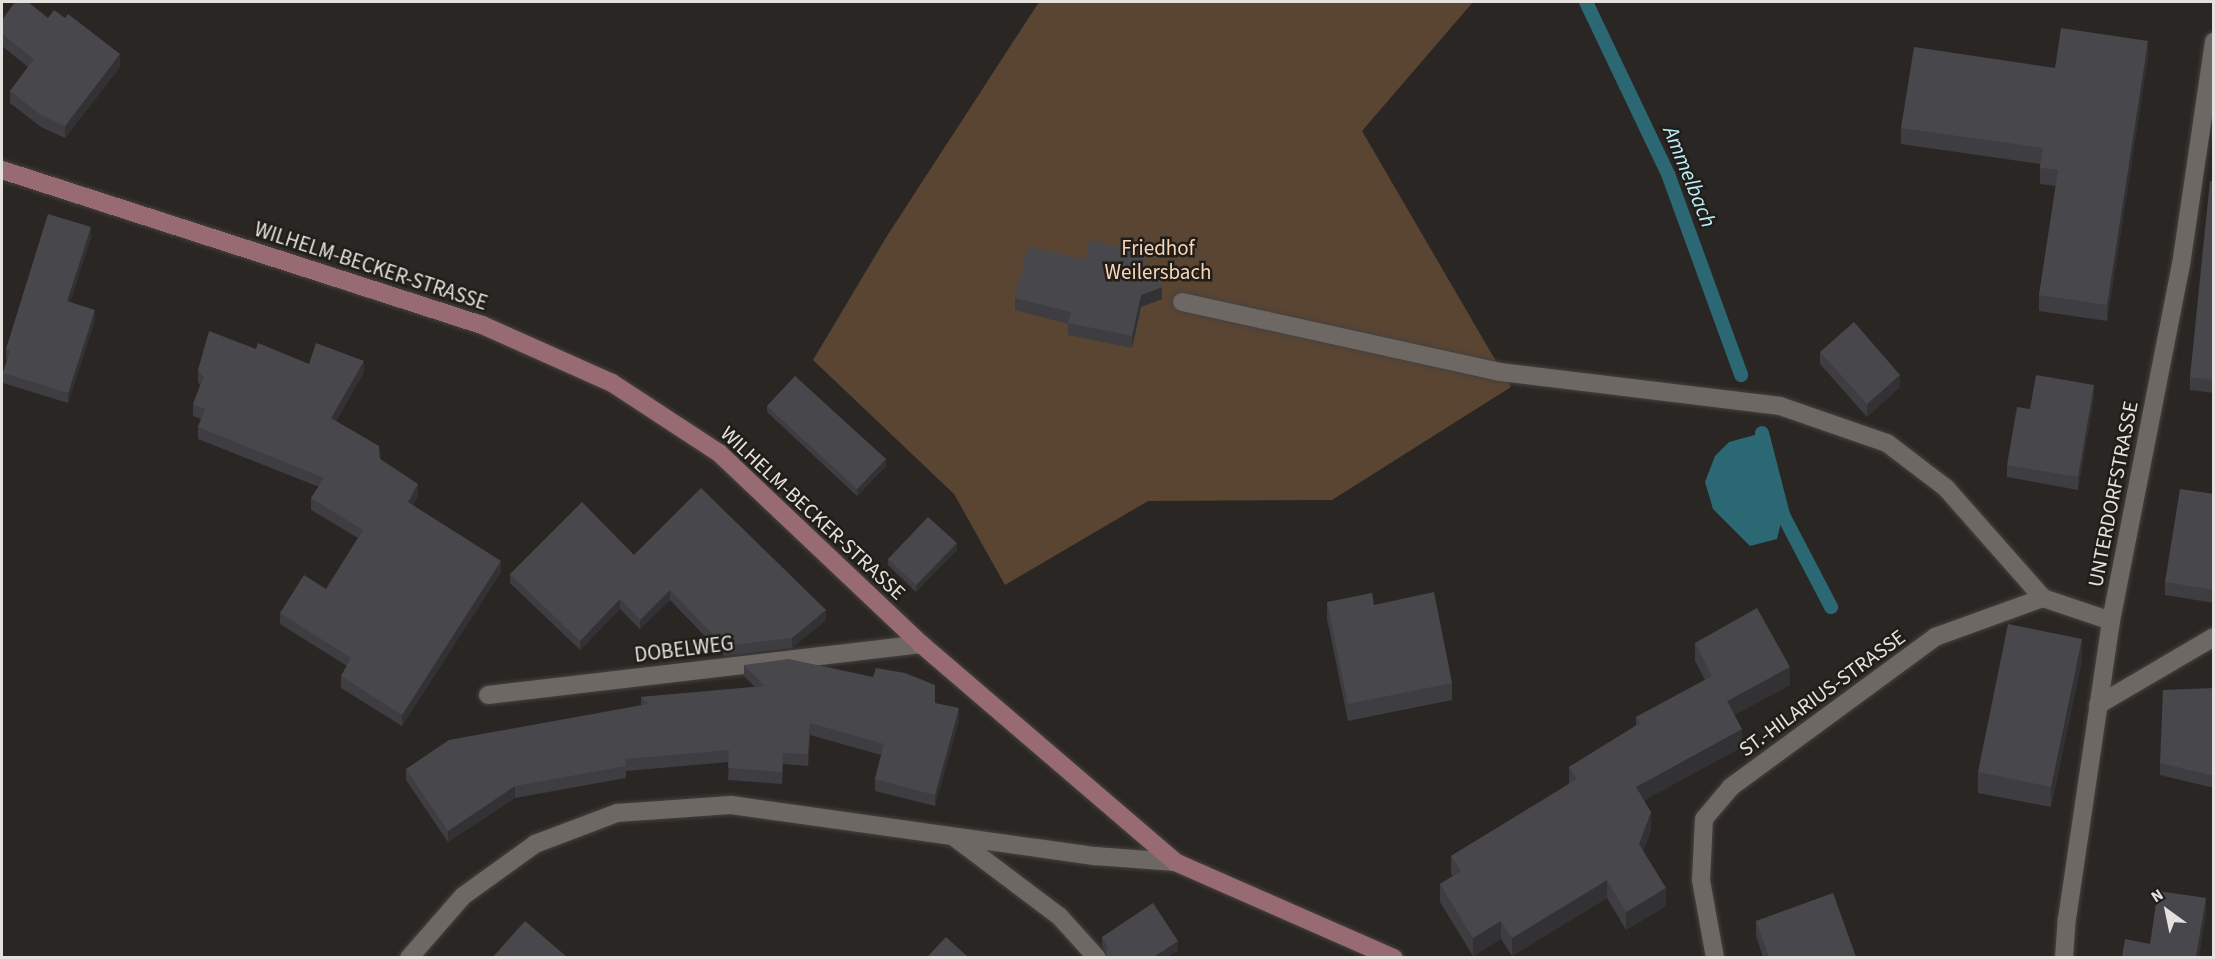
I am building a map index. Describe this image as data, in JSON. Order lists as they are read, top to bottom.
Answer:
{
  "streets": {
    "street": [
      "WILHELM-BECKER-STRASSE",
      "UNTERDORFSTRASSE",
      "DOBELWEG",
      "ST.-HILARIUS-STRASSE"
    ]
  },
  "crossings": [
    ["WILHELM-BECKER-STRASSE", "DOBELWEG"]
  ],
  "water": ["Ammelbach"],
  "parks": ["Friedhof Weilersbach"],
  "north": "top left"
}
